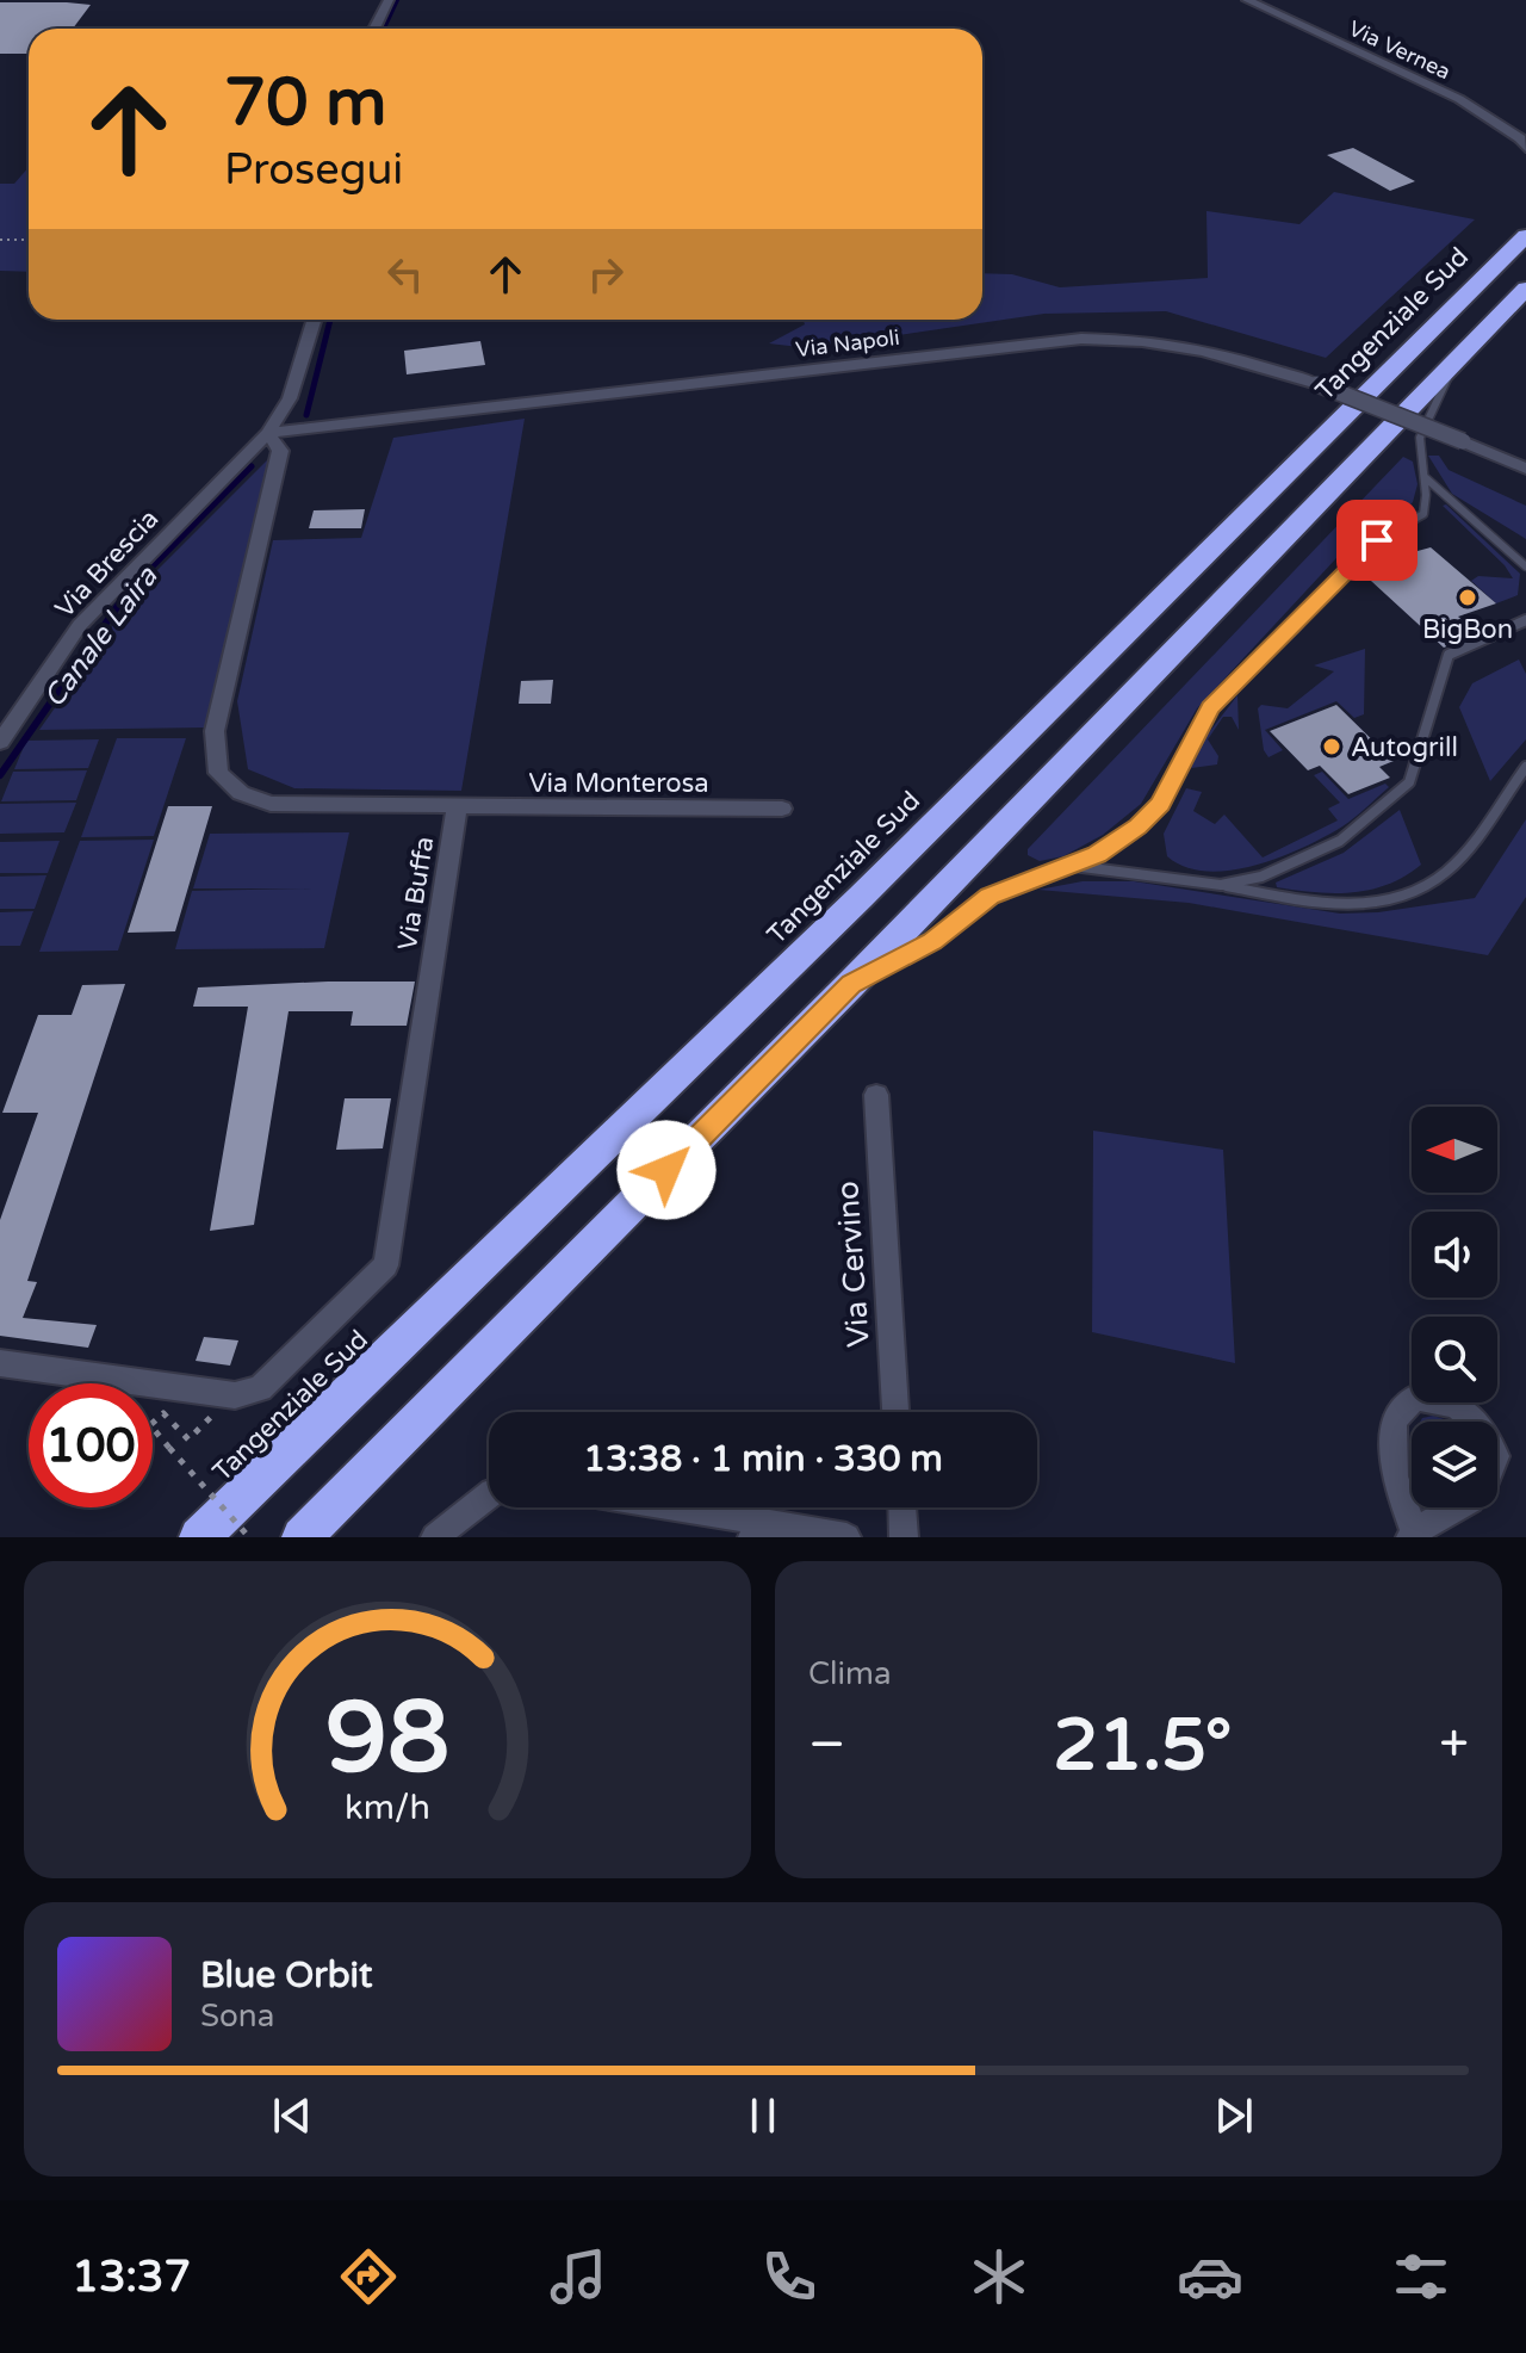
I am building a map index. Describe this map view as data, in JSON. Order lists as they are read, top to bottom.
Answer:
{
  "streets": {
    "highway": ["Tangenziale Sud"],
    "street": [
      "Via Vernea",
      "Via Napoli",
      "Via Brescia",
      "Via Monterosa",
      "Via Buffa",
      "Via Cervino"
    ]
  },
  "crossings": [
    ["Via Napoli", "Via Brescia"],
    ["Via Napoli", "Via Buffa"],
    ["Via Brescia", "Via Buffa"],
    ["Via Monterosa", "Via Buffa"]
  ],
  "water": ["Canale Laira"],
  "places": ["BigBon", "Autogrill"],
  "north": "left",
  "page": {
    "turn": ["70 m", "Prosegui"],
    "limit": "100",
    "trip": "13:38 · 1 min · 330 m",
    "tile": "Clima",
    "heat": ["−", "21.5°", "+"],
    "song": ["Blue Orbit", "Sona"],
    "tabs": "13:37",
    "gauge": ["98", "km/h"]
  }
}
